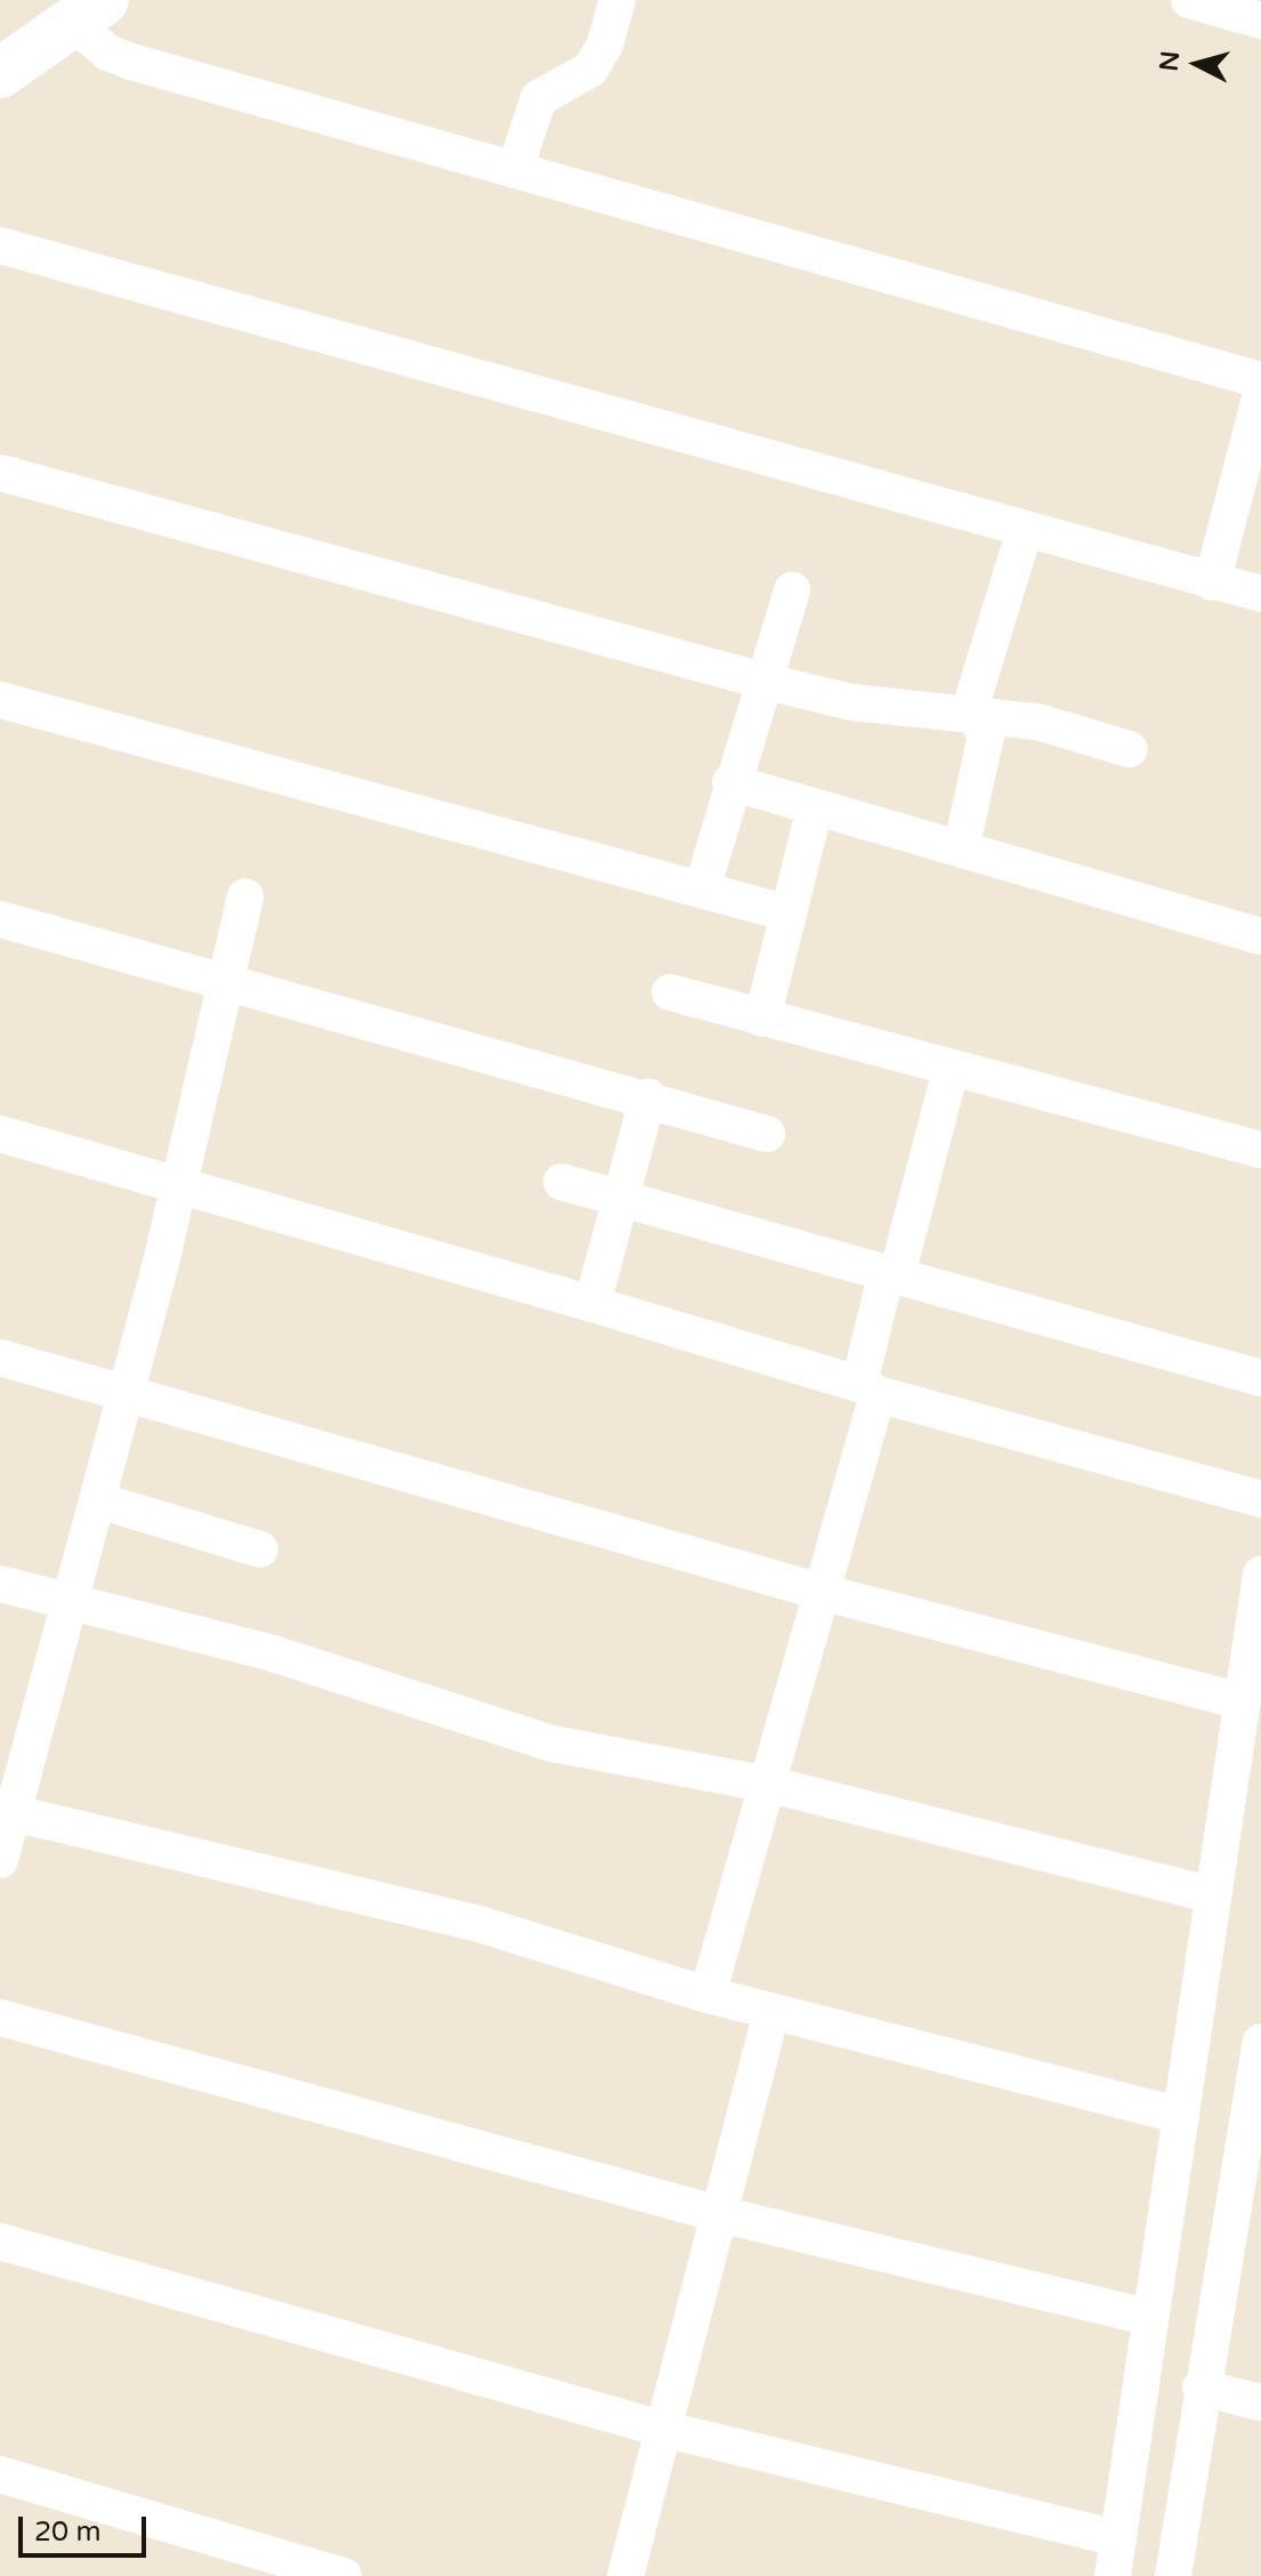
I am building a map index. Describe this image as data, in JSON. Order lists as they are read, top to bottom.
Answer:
{
  "scale_bar": "20 m",
  "north": "left"
}
